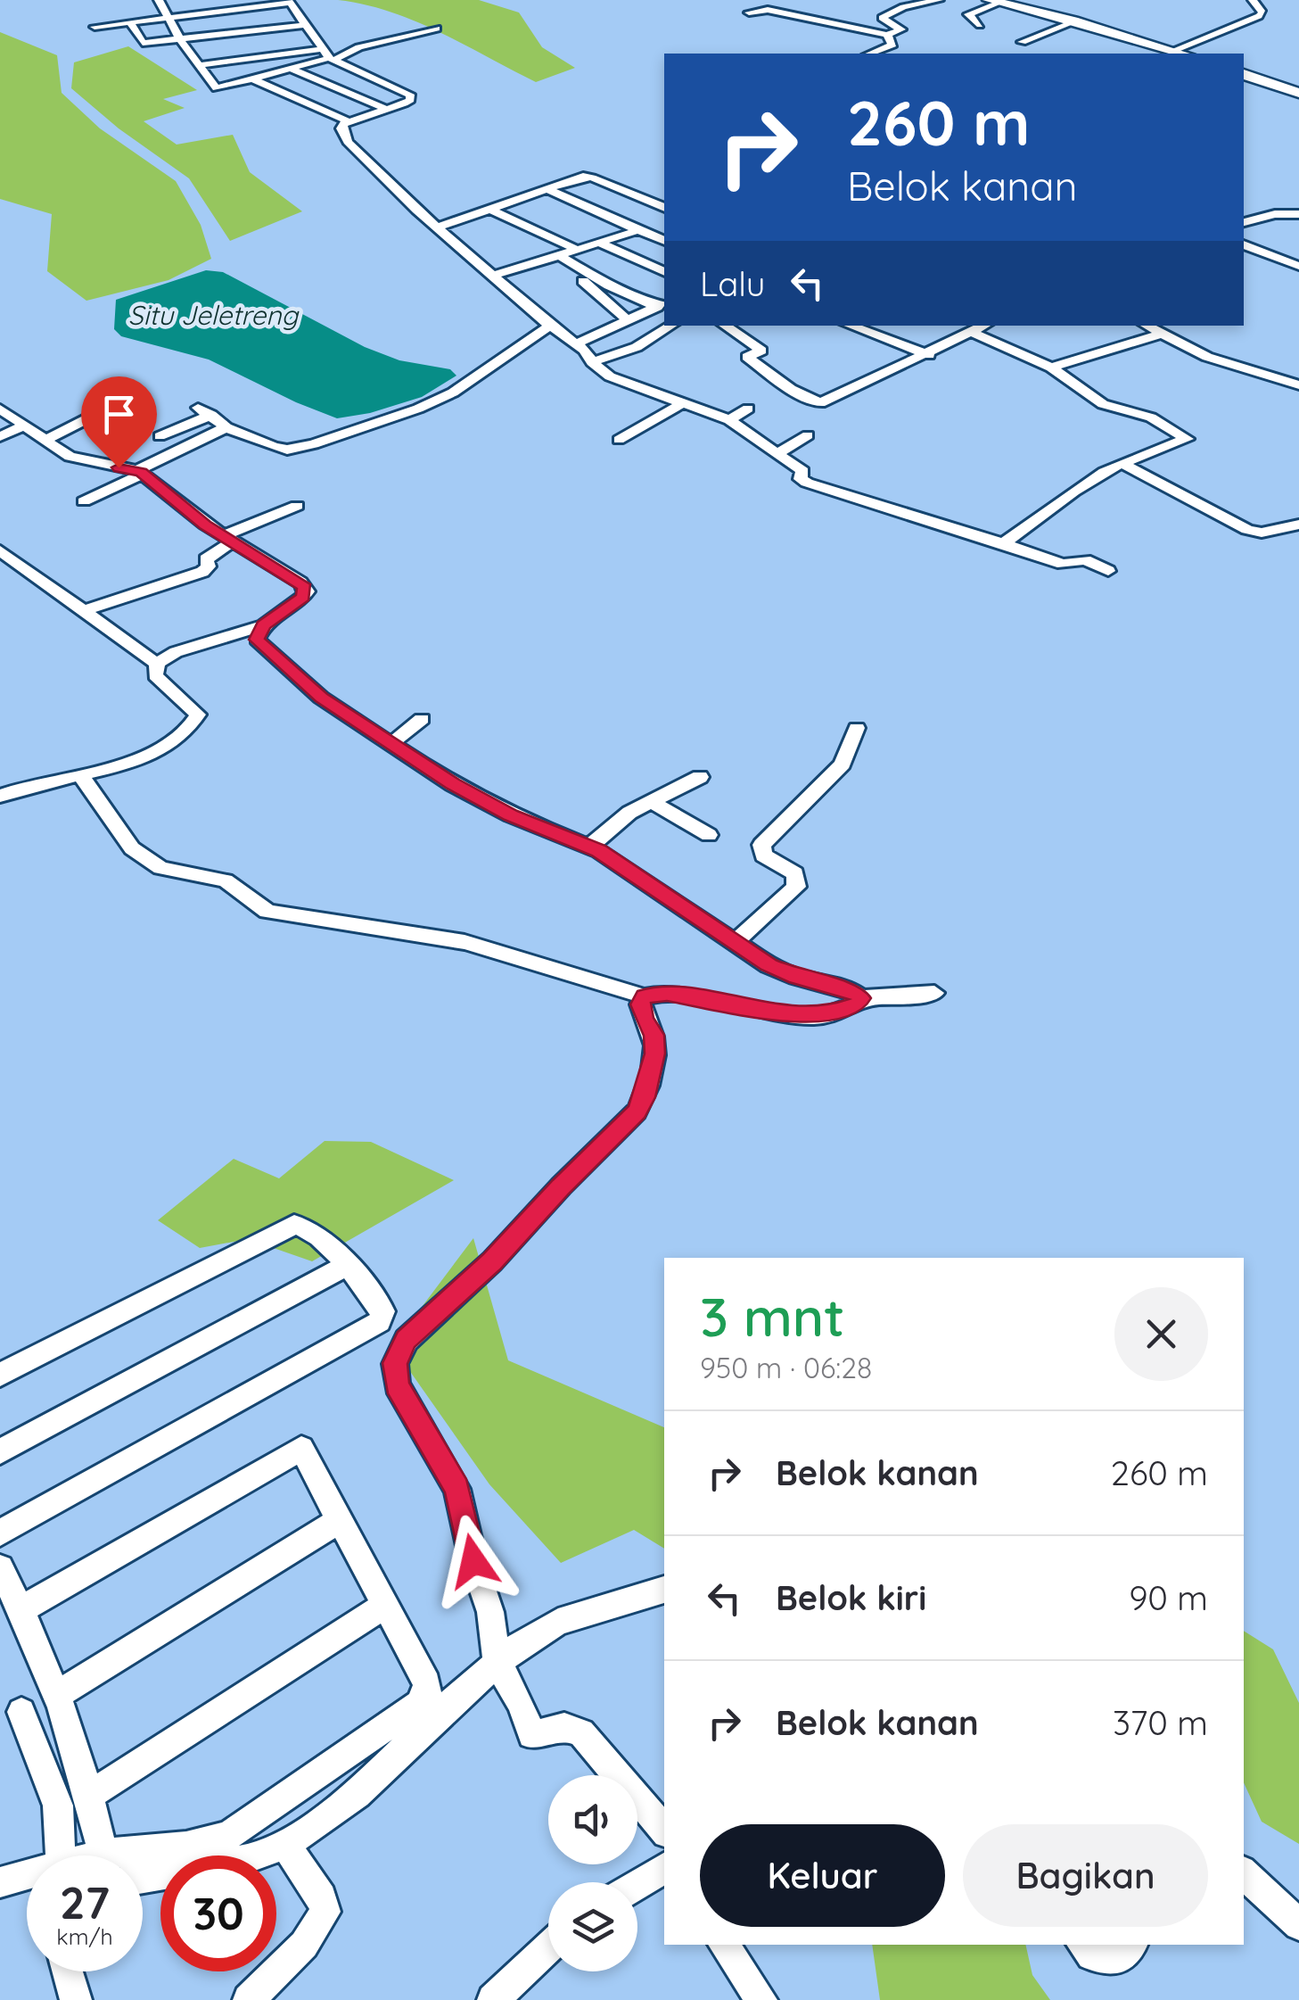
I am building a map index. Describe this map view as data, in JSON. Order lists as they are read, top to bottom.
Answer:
{
  "water": ["Situ Jeletreng"],
  "page": {
    "turn": ["260 m", "Belok kanan"],
    "then": "Lalu",
    "heading": ["3 mnt", "950 m · 06:28"],
    "list": [
      {
        "name": "Belok kanan",
        "value": "260 m"
      },
      {
        "name": "Belok kiri",
        "value": "90 m"
      },
      {
        "name": "Belok kanan",
        "value": "370 m"
      }
    ],
    "buttons": ["Keluar", "Bagikan"],
    "speed": "27 km/h",
    "limit": "30"
  }
}
